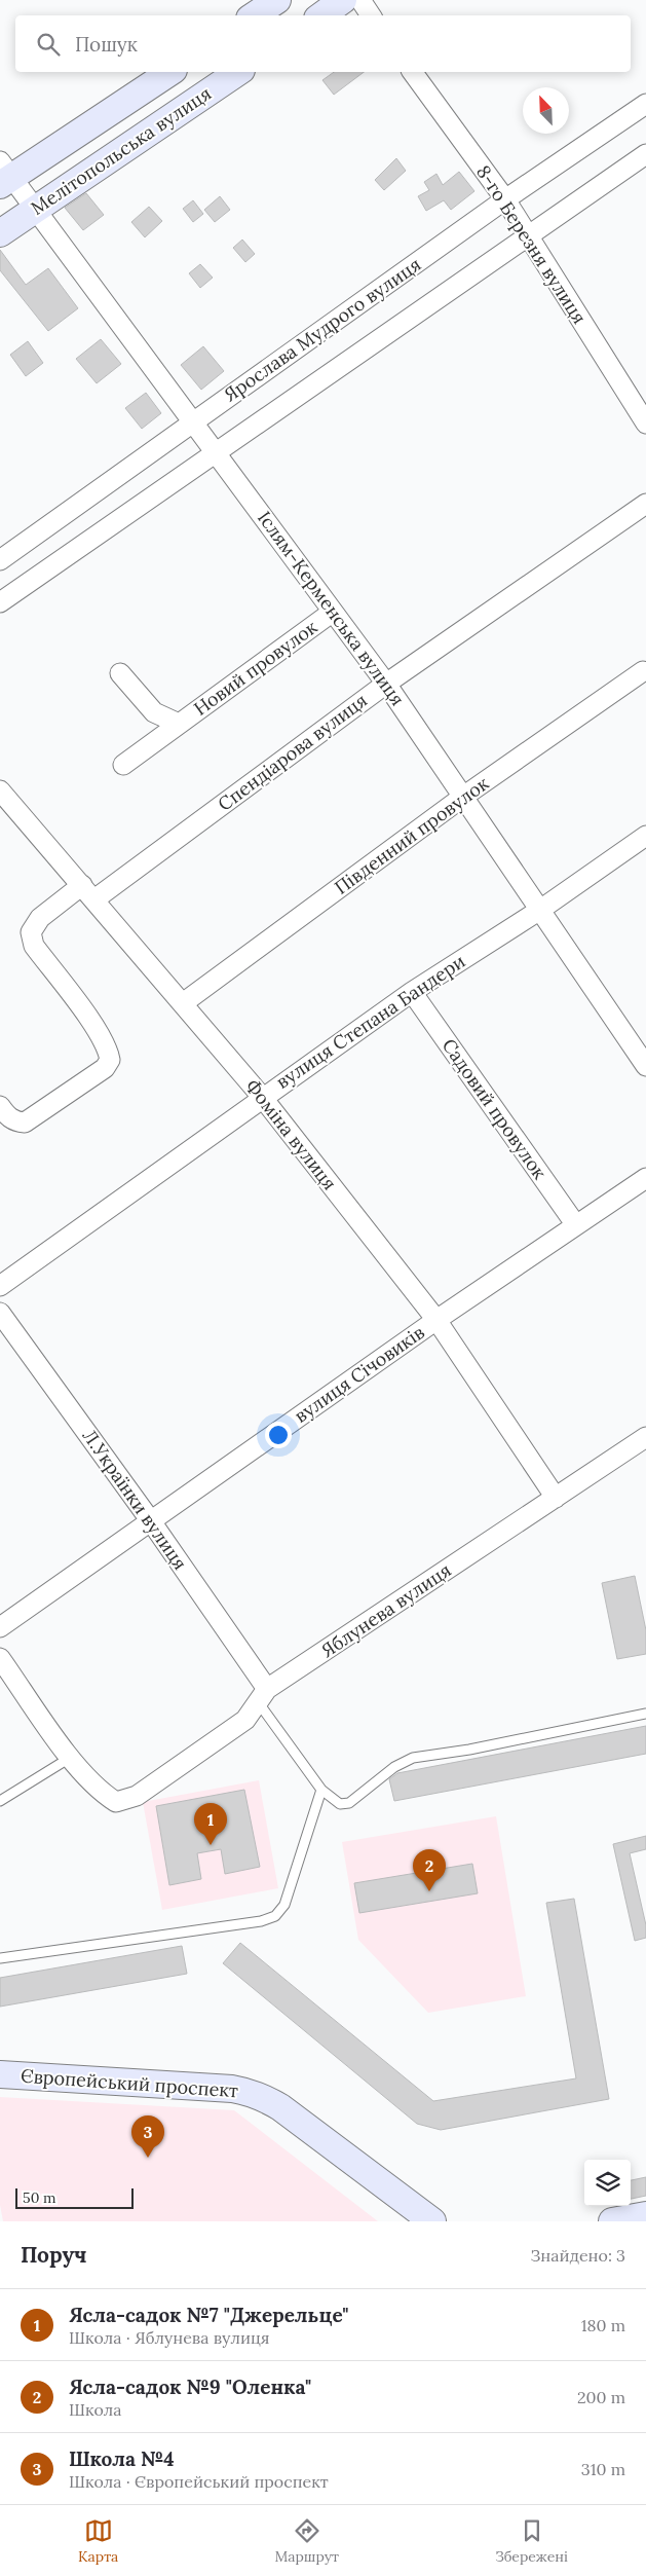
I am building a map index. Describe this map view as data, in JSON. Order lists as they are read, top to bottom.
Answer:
{
  "streets": {
    "street": [
      "Мелітопольська вулиця",
      "8-го Березня вулиця",
      "Ярослава Мудрого вулиця",
      "Іслям-Керменська вулиця",
      "Новий провулок",
      "Спендіарова вулиця",
      "Південний провулок",
      "вулиця Степана Бандери",
      "Садовий провулок",
      "Фоміна вулиця",
      "вулиця Січовиків",
      "Л.Українки вулиця",
      "Яблунева вулиця",
      "Європейський проспект"
    ]
  },
  "crossings": [
    ["Мелітопольська вулиця", "Іслям-Керменська вулиця"],
    ["8-го Березня вулиця", "Ярослава Мудрого вулиця"],
    ["Ярослава Мудрого вулиця", "Іслям-Керменська вулиця"],
    ["Іслям-Керменська вулиця", "Новий провулок"],
    ["Іслям-Керменська вулиця", "Спендіарова вулиця"],
    ["Іслям-Керменська вулиця", "Південний провулок"],
    ["Іслям-Керменська вулиця", "вулиця Степана Бандери"],
    ["Спендіарова вулиця", "Фоміна вулиця"],
    ["Південний провулок", "Фоміна вулиця"],
    ["вулиця Степана Бандери", "Садовий провулок"],
    ["вулиця Степана Бандери", "Фоміна вулиця"],
    ["Садовий провулок", "вулиця Січовиків"],
    ["Фоміна вулиця", "вулиця Січовиків"],
    ["Фоміна вулиця", "Яблунева вулиця"],
    ["вулиця Січовиків", "Л.Українки вулиця"],
    ["Л.Українки вулиця", "Яблунева вулиця"]
  ],
  "scale_bar": "50 m",
  "north": "top left",
  "page": {
    "search": "Пошук",
    "pins": ["1", "2", "3"],
    "scale": "50 m",
    "heading": ["Поруч", "Знайдено: 3"],
    "list": [
      {
        "mark": "1",
        "name": "Ясла-садок №7 \"Джерельце\"",
        "note": "Школа · Яблунева вулиця",
        "value": "180 m"
      },
      {
        "mark": "2",
        "name": "Ясла-садок №9 \"Оленка\"",
        "note": "Школа",
        "value": "200 m"
      },
      {
        "mark": "3",
        "name": "Школа №4",
        "note": "Школа · Європейський проспект",
        "value": "310 m"
      }
    ],
    "nav": ["Карта", "Маршрут", "Збережені"]
  }
}
